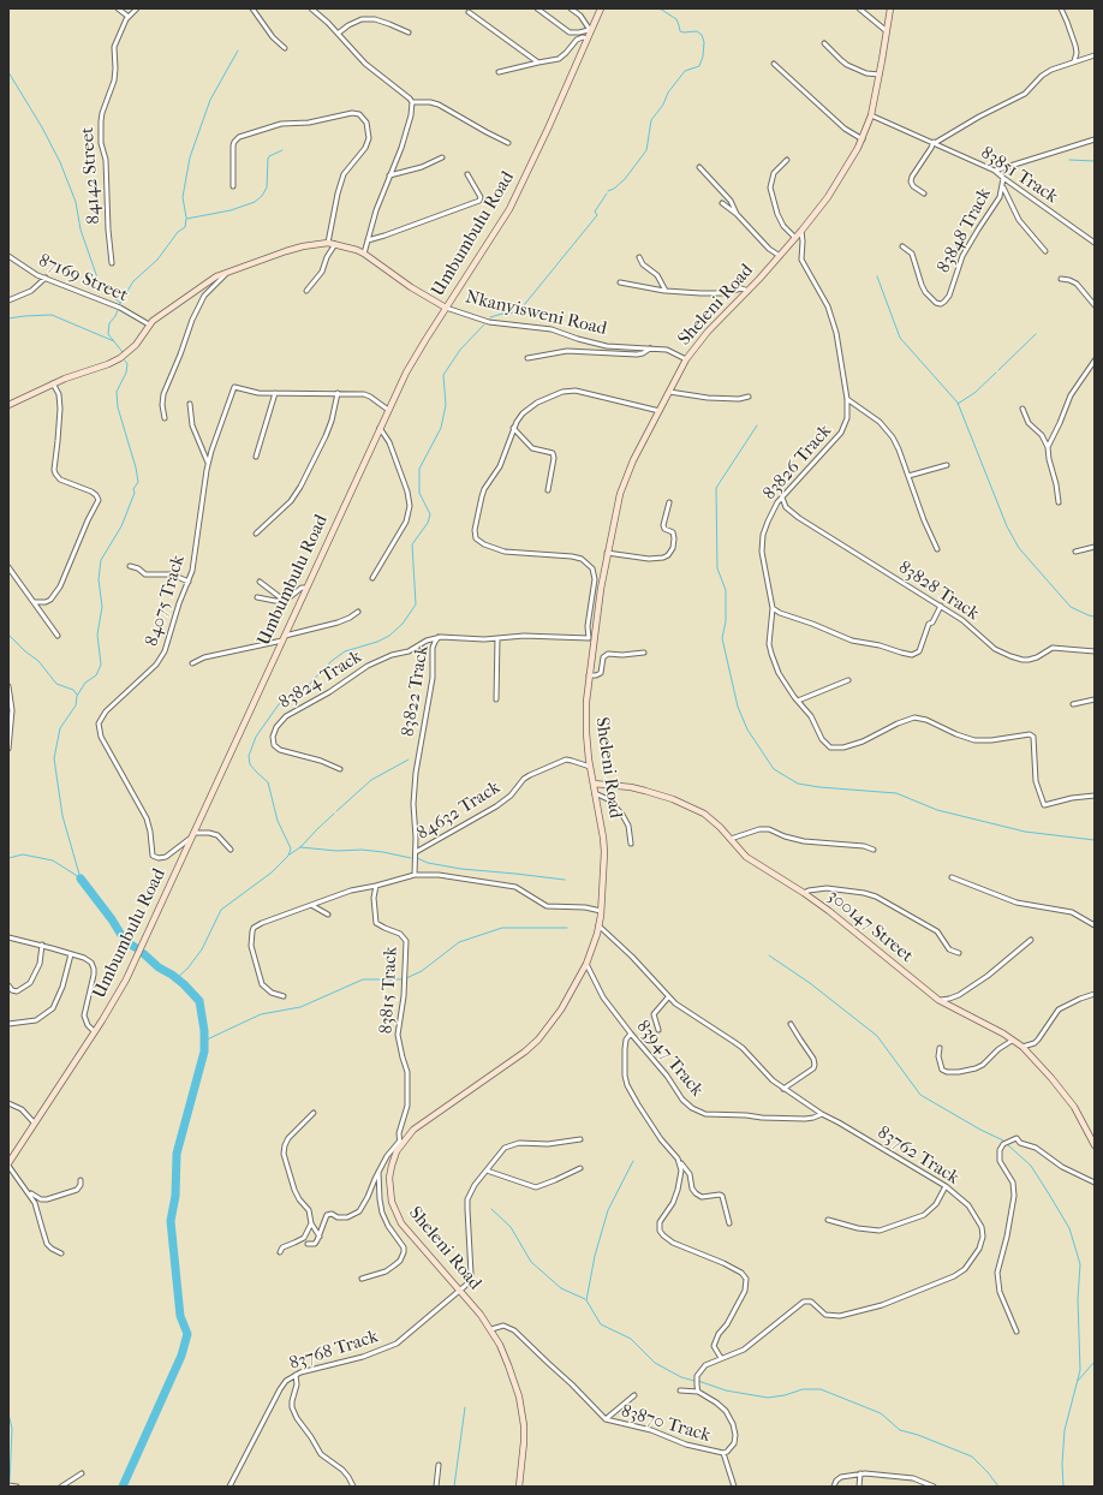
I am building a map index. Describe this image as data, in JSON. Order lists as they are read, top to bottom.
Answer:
{
  "streets": {
    "street": [
      "84142 Street",
      "83851 Track",
      "83848 Track",
      "Umbumbulu Road",
      "87169 Street",
      "Sheleni Road",
      "Nkanyisweni Road",
      "83826 Track",
      "83828 Track",
      "84075 Track",
      "83824 Track",
      "83822 Track",
      "84632 Track",
      "300147 Street",
      "83815 Track",
      "83947 Track",
      "83762 Track",
      "83768 Track",
      "83870 Track"
    ]
  },
  "crossings": [
    ["83851 Track", "83848 Track"],
    ["83851 Track", "Sheleni Road"],
    ["Umbumbulu Road", "Nkanyisweni Road"],
    ["Umbumbulu Road", "84075 Track"],
    ["87169 Street", "Nkanyisweni Road"],
    ["Sheleni Road", "Nkanyisweni Road"],
    ["Sheleni Road", "83826 Track"],
    ["Sheleni Road", "83822 Track"],
    ["Sheleni Road", "84632 Track"],
    ["Sheleni Road", "300147 Street"],
    ["Sheleni Road", "83815 Track"],
    ["Sheleni Road", "83947 Track"],
    ["Sheleni Road", "83762 Track"],
    ["Sheleni Road", "83768 Track"],
    ["Sheleni Road", "83870 Track"],
    ["83826 Track", "83828 Track"],
    ["83824 Track", "83822 Track"],
    ["83822 Track", "84632 Track"],
    ["83947 Track", "83762 Track"],
    ["83762 Track", "83870 Track"]
  ]
}
